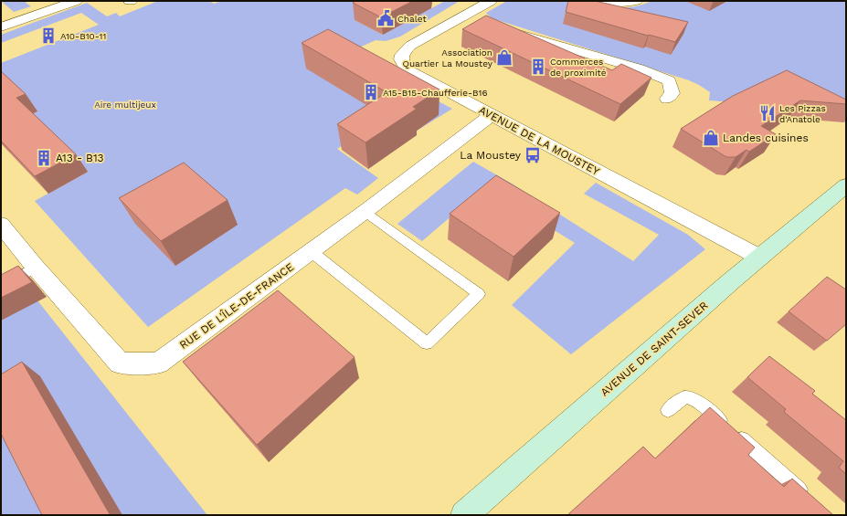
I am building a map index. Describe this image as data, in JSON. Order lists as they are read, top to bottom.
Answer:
{
  "streets": {
    "main road": ["AVENUE DE SAINT-SEVER"],
    "street": ["AVENUE DE LA MOUSTEY", "RUE DE L'ÎLE-DE-FRANCE"]
  },
  "crossings": [
    ["AVENUE DE LA MOUSTEY", "RUE DE L'ÎLE-DE-FRANCE"],
    ["AVENUE DE LA MOUSTEY", "AVENUE DE SAINT-SEVER"]
  ],
  "parks": ["Aire multijeux"],
  "places": {
    "public building": ["Chalet"],
    "building": [
      "A10-B10-11",
      "Commerces de proximité",
      "A15-B15-Chaufferie-B16",
      "A13 - B13"
    ],
    "shop": ["Association Quartier La Moustey", "Landes cuisines"],
    "restaurant": ["Les Pizzas d'Anatole"],
    "bus stop": ["La Moustey"]
  }
}
